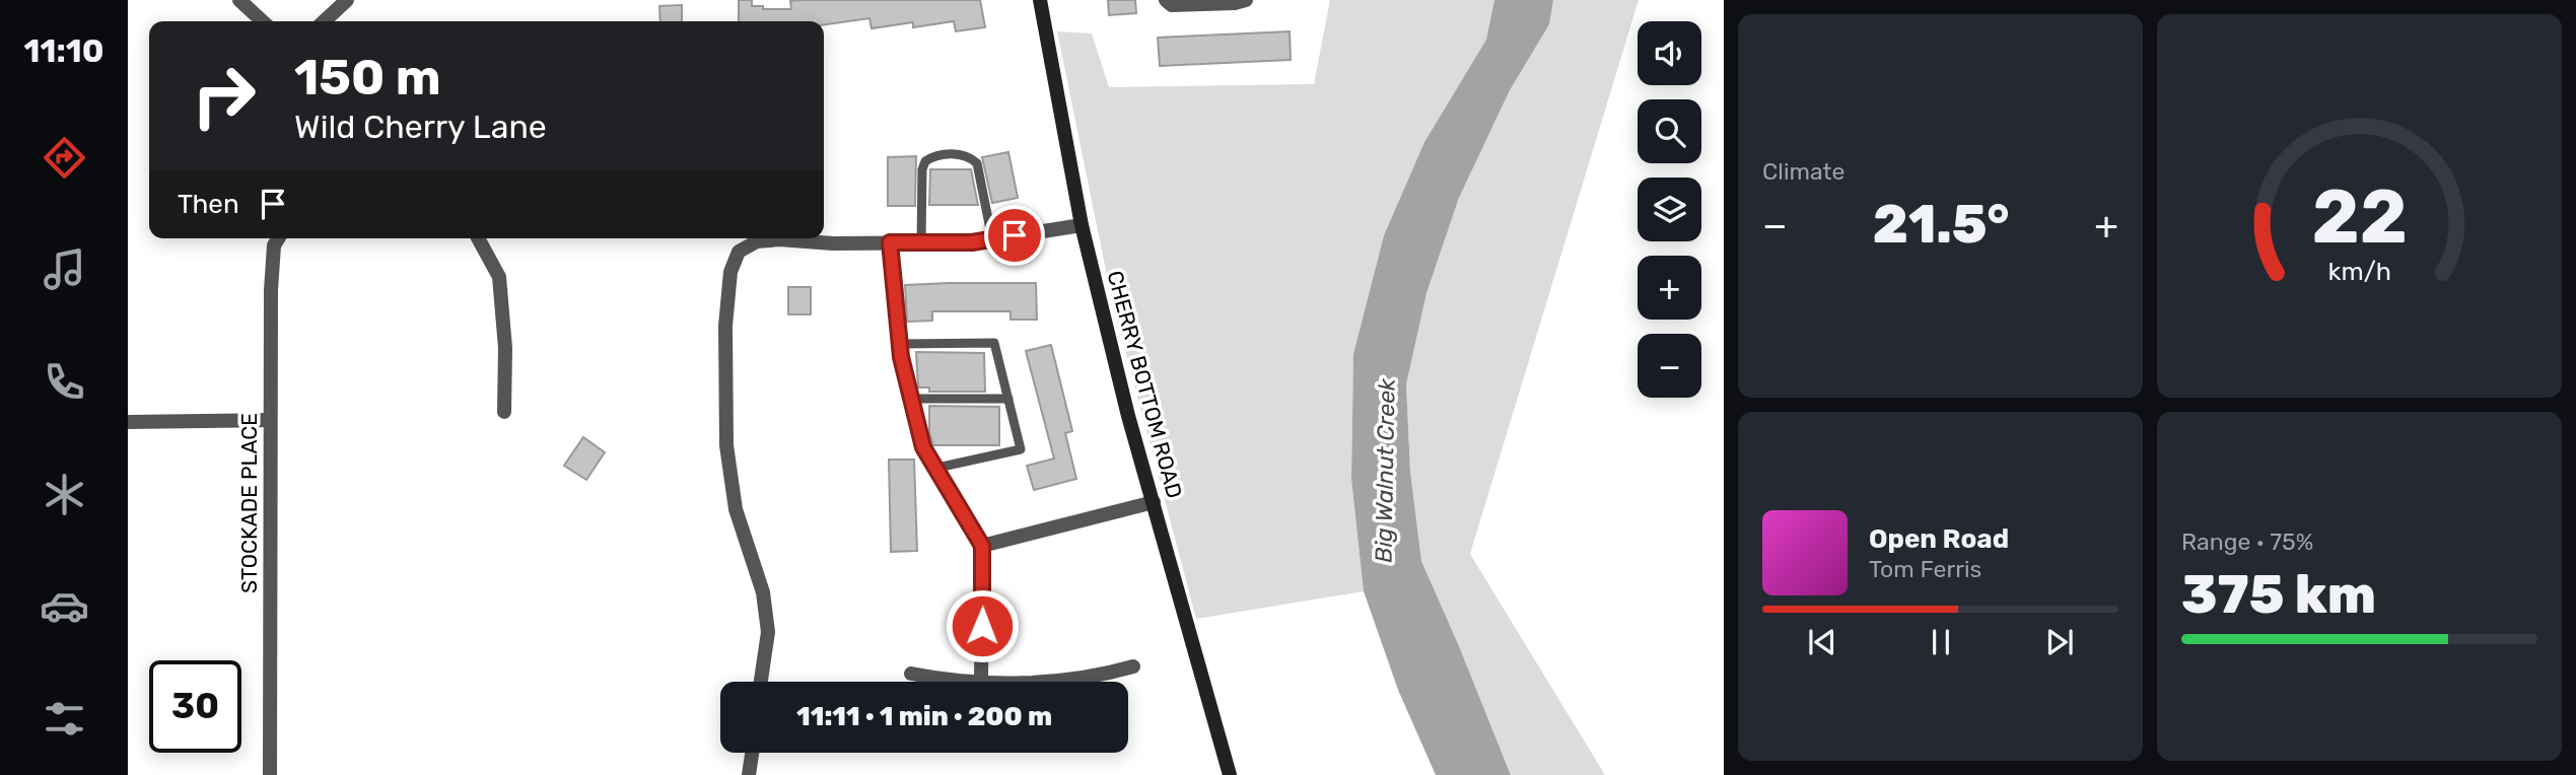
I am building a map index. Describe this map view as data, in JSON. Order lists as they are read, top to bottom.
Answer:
{
  "streets": {
    "main road": ["CHERRY BOTTOM ROAD"],
    "street": ["STOCKADE PLACE"]
  },
  "water": ["Big Walnut Creek"],
  "page": {
    "tabs": "11:10",
    "tile": [
      "Climate",
      ["Range · 75%", "375 km"]
    ],
    "map_buttons": ["+", "−"],
    "turn": ["150 m", "Wild Cherry Lane"],
    "then": "Then",
    "heat": ["−", "21.5°", "+"],
    "song": ["Open Road", "Tom Ferris"],
    "limit": "30",
    "trip": "11:11 · 1 min · 200 m",
    "gauge": ["22", "km/h"]
  }
}
